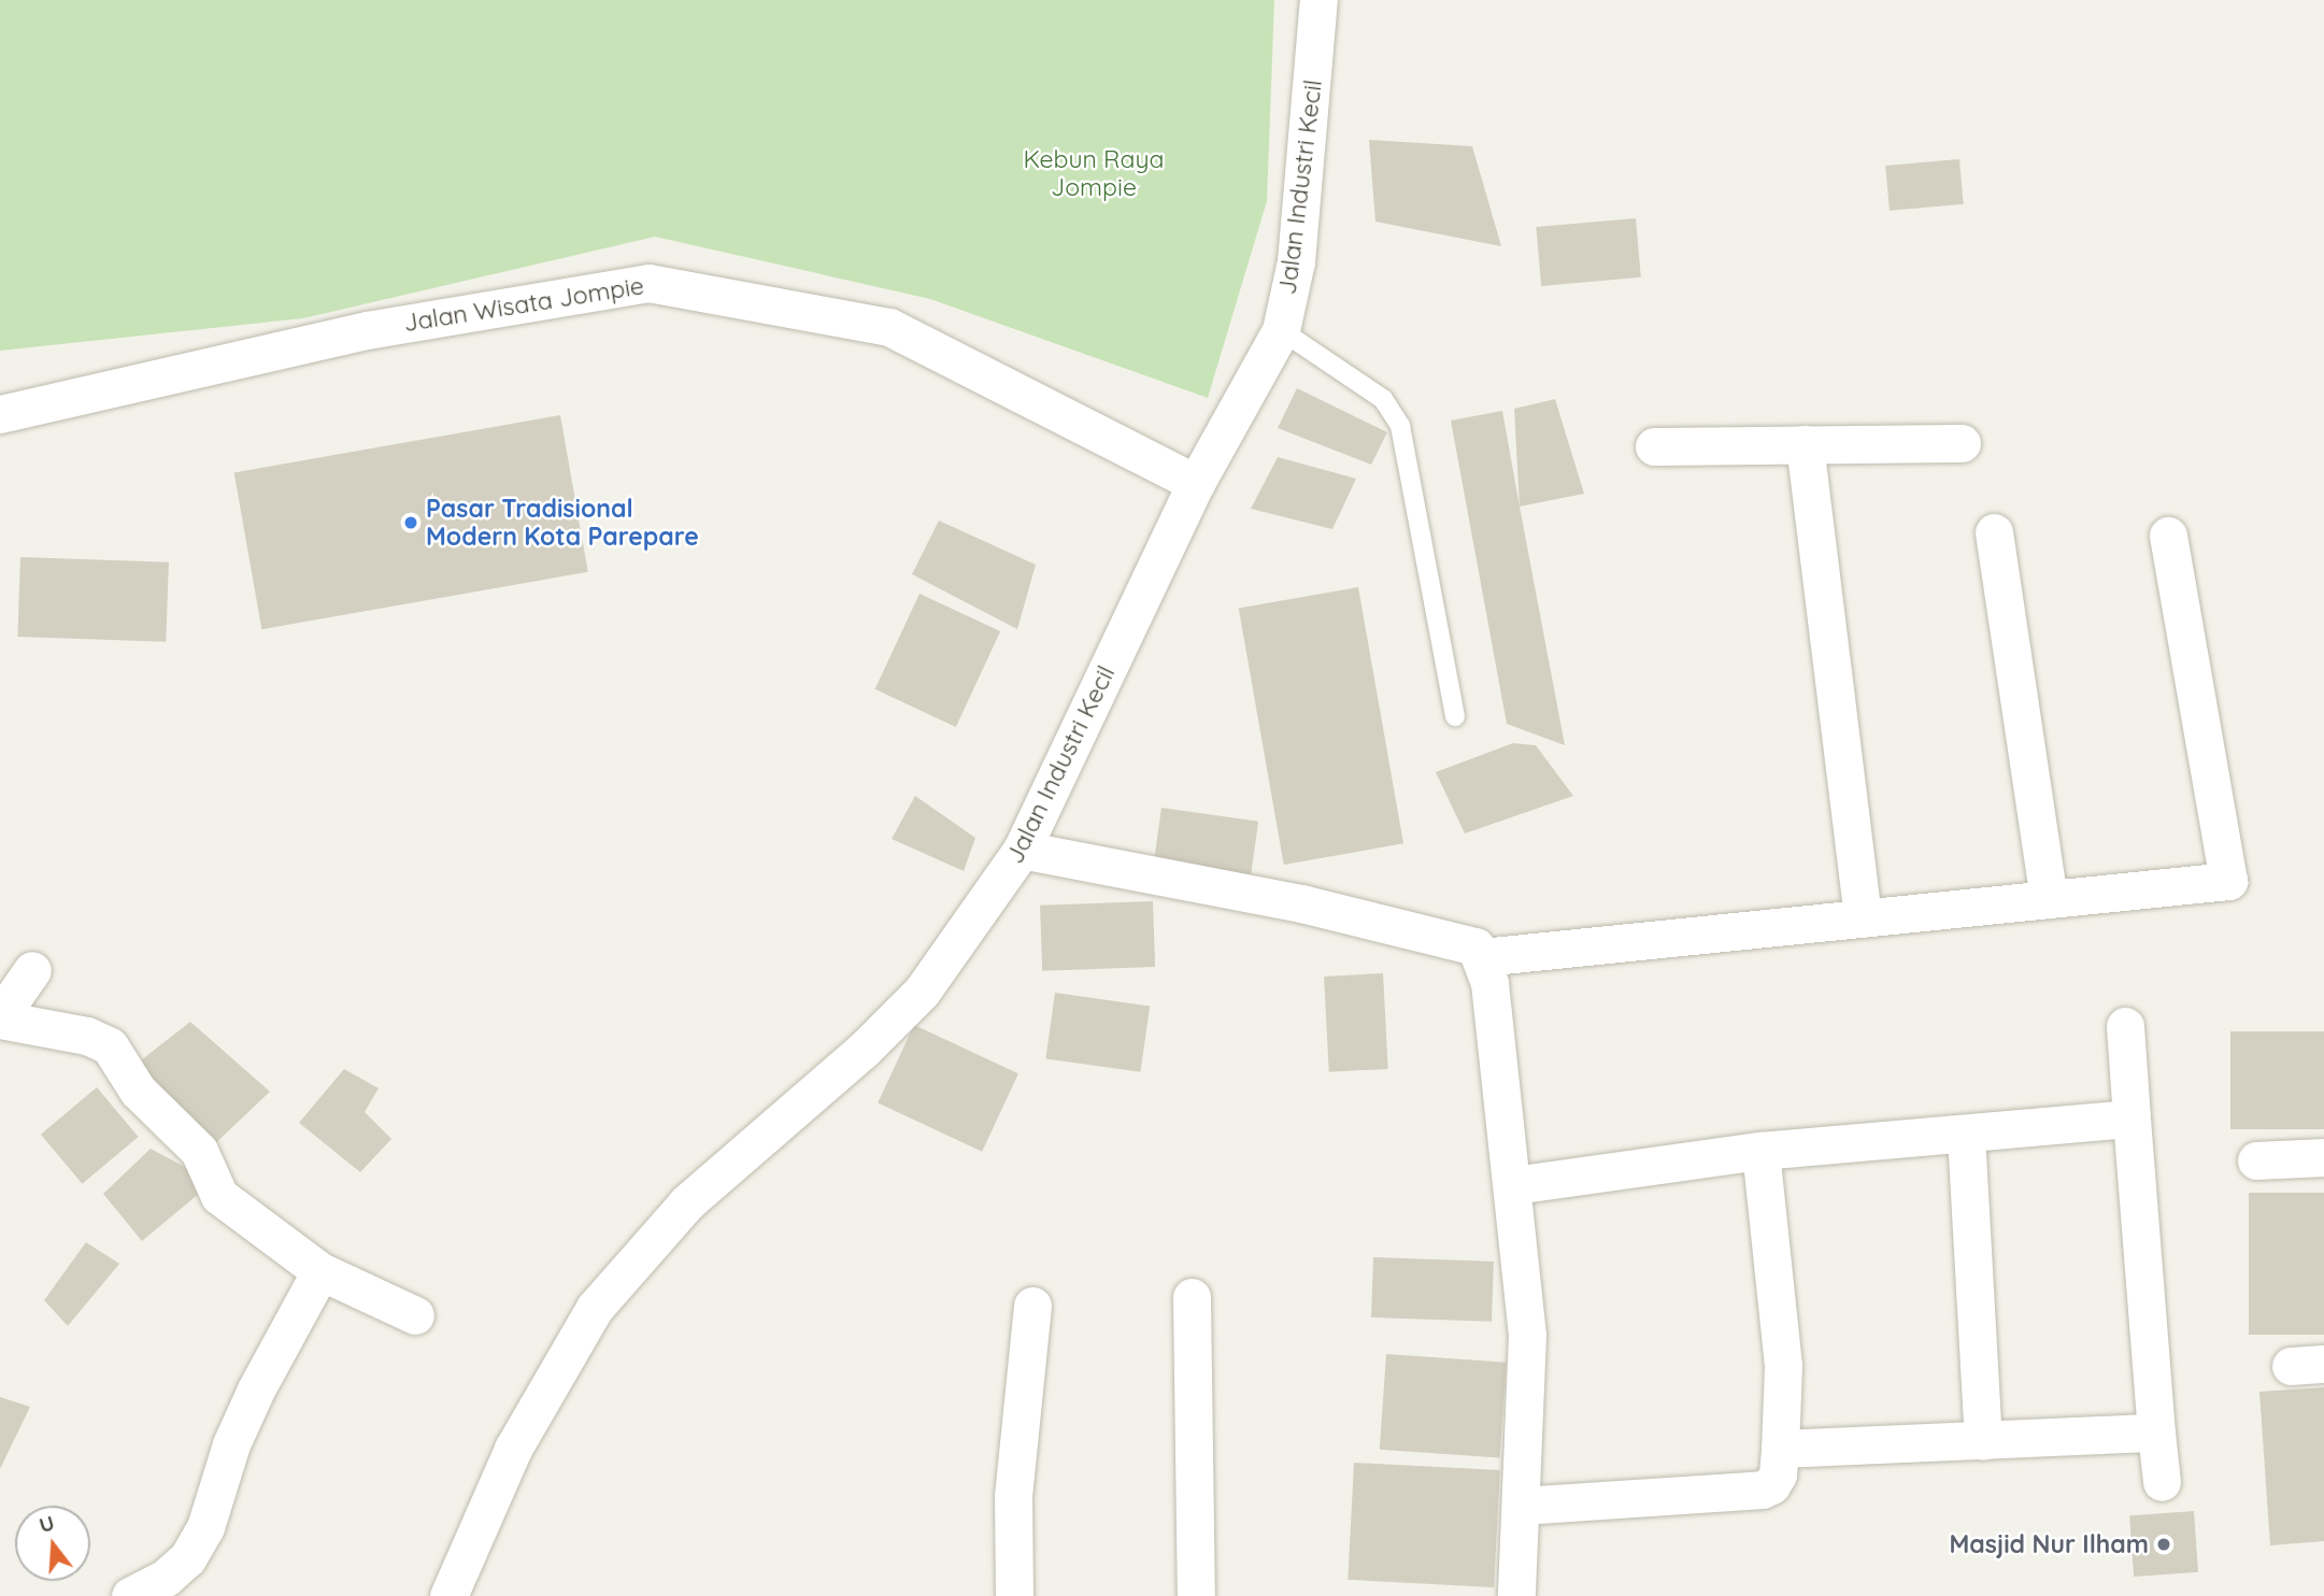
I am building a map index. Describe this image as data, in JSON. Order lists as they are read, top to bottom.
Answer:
{
  "streets": {
    "street": ["Jalan Industri Kecil", "Jalan Wisata Jompie"]
  },
  "crossings": [
    ["Jalan Industri Kecil", "Jalan Wisata Jompie"]
  ],
  "parks": ["Kebun Raya Jompie"],
  "places": ["Pasar Tradisional Modern Kota Parepare", "Masjid Nur Ilham"],
  "north": "top"
}
